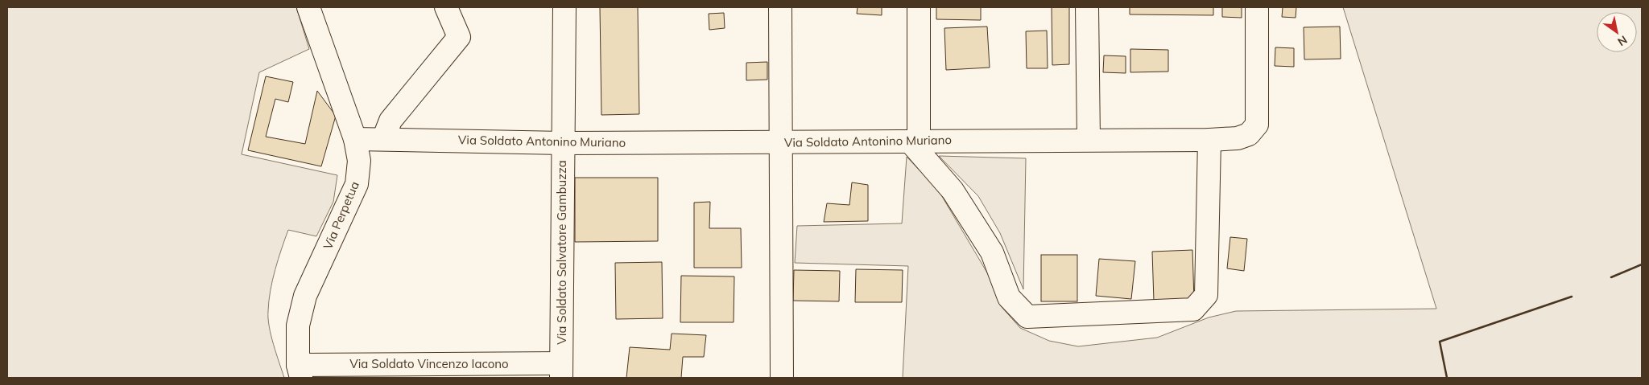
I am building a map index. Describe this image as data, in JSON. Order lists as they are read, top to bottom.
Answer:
{
  "streets": {
    "street": [
      "Via Soldato Antonino Muriano",
      "Via Perpetua",
      "Via Soldato Salvatore Gambuzza",
      "Via Soldato Vincenzo Iacono"
    ]
  },
  "crossings": [
    ["Via Soldato Antonino Muriano", "Via Perpetua"],
    ["Via Soldato Antonino Muriano", "Via Soldato Salvatore Gambuzza"],
    ["Via Perpetua", "Via Soldato Vincenzo Iacono"],
    ["Via Soldato Salvatore Gambuzza", "Via Soldato Vincenzo Iacono"]
  ],
  "north": "bottom right"
}
